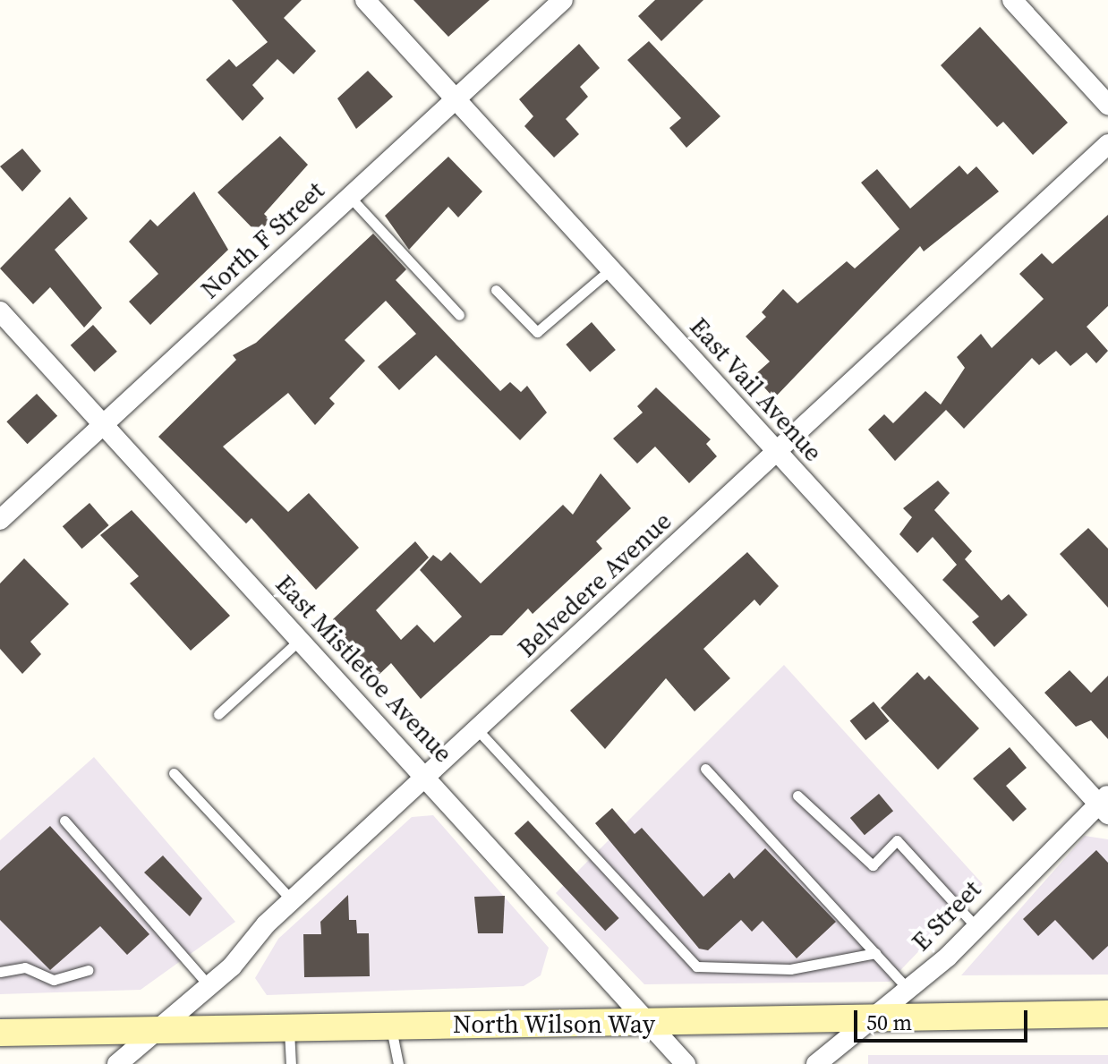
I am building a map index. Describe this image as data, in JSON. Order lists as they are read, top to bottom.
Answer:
{
  "streets": {
    "main road": ["North Wilson Way"],
    "street": [
      "North F Street",
      "East Vail Avenue",
      "Belvedere Avenue",
      "East Mistletoe Avenue",
      "E Street"
    ]
  },
  "crossings": [
    ["North F Street", "East Vail Avenue"],
    ["North F Street", "East Mistletoe Avenue"],
    ["East Vail Avenue", "Belvedere Avenue"],
    ["East Vail Avenue", "E Street"],
    ["Belvedere Avenue", "East Mistletoe Avenue"],
    ["Belvedere Avenue", "North Wilson Way"],
    ["East Mistletoe Avenue", "North Wilson Way"],
    ["E Street", "North Wilson Way"]
  ],
  "scale_bar": "50 m"
}
